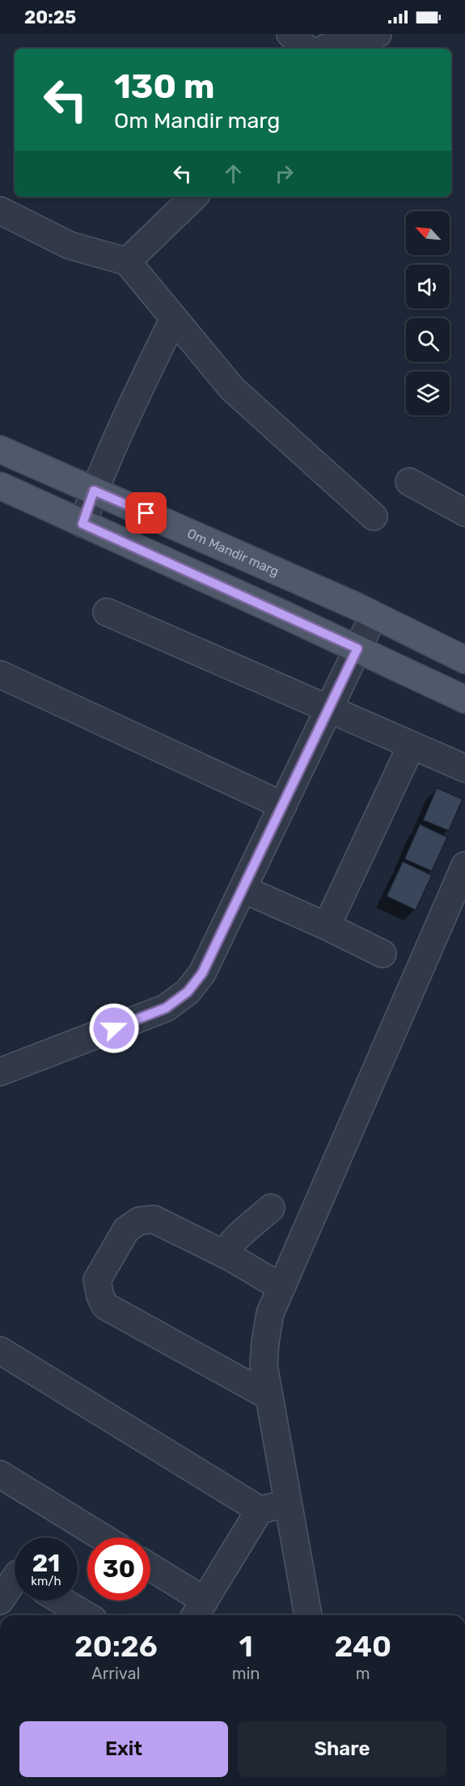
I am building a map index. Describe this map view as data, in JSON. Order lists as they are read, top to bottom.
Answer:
{
  "streets": {
    "main road": ["Om Mandir marg"]
  },
  "north": "top left",
  "page": {
    "status": "20:25",
    "turn": ["130 m", "Om Mandir marg"],
    "speed": "21 km/h",
    "limit": "30",
    "eta": [
      "20:26",
      "Arrival",
      "1",
      "min",
      "240",
      "m"
    ],
    "buttons": ["Exit", "Share"]
  }
}
